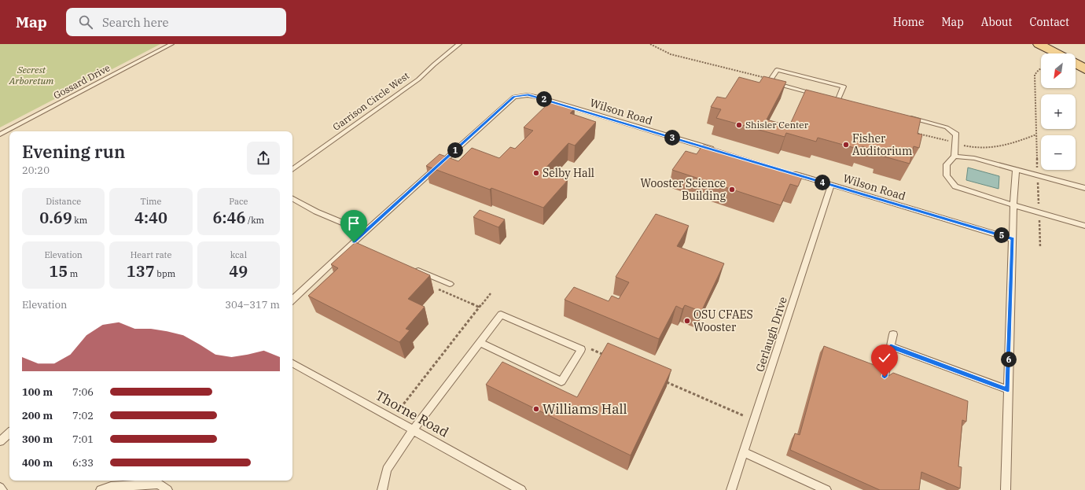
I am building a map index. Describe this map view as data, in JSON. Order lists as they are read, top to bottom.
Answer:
{
  "streets": {
    "lane": [
      "Gossard Drive",
      "Garrison Circle West",
      "Wilson Road",
      "Gerlaugh Drive",
      "Thorne Road"
    ]
  },
  "crossings": [
    ["Wilson Road", "Gerlaugh Drive"]
  ],
  "parks": ["Secrest Arboretum"],
  "places": [
    "Shisler Center",
    "Fisher Auditorium",
    "Selby Hall",
    "Wooster Science Building",
    "OSU CFAES Wooster",
    "Williams Hall"
  ],
  "north": "bottom left",
  "page": {
    "header": "Map",
    "search": "Search here",
    "nav": [
      "Home",
      "Map",
      "About",
      "Contact"
    ],
    "map_buttons": ["+", "−"],
    "pins": [
      "2",
      "3",
      "1",
      "4",
      "5",
      "6"
    ],
    "heading": ["Evening run", "20:20"],
    "stats": [
      ["Distance", "0.69 km"],
      ["Time", "4:40"],
      ["Pace", "6:46 /km"],
      ["Elevation", "15 m"],
      ["Heart rate", "137 bpm"],
      ["kcal", "49"]
    ],
    "chart": ["Elevation", "304–317 m"],
    "list": [
      {
        "name": "100 m",
        "note": "7:06"
      },
      {
        "name": "200 m",
        "note": "7:02"
      },
      {
        "name": "300 m",
        "note": "7:01"
      },
      {
        "name": "400 m",
        "note": "6:33"
      }
    ]
  }
}
